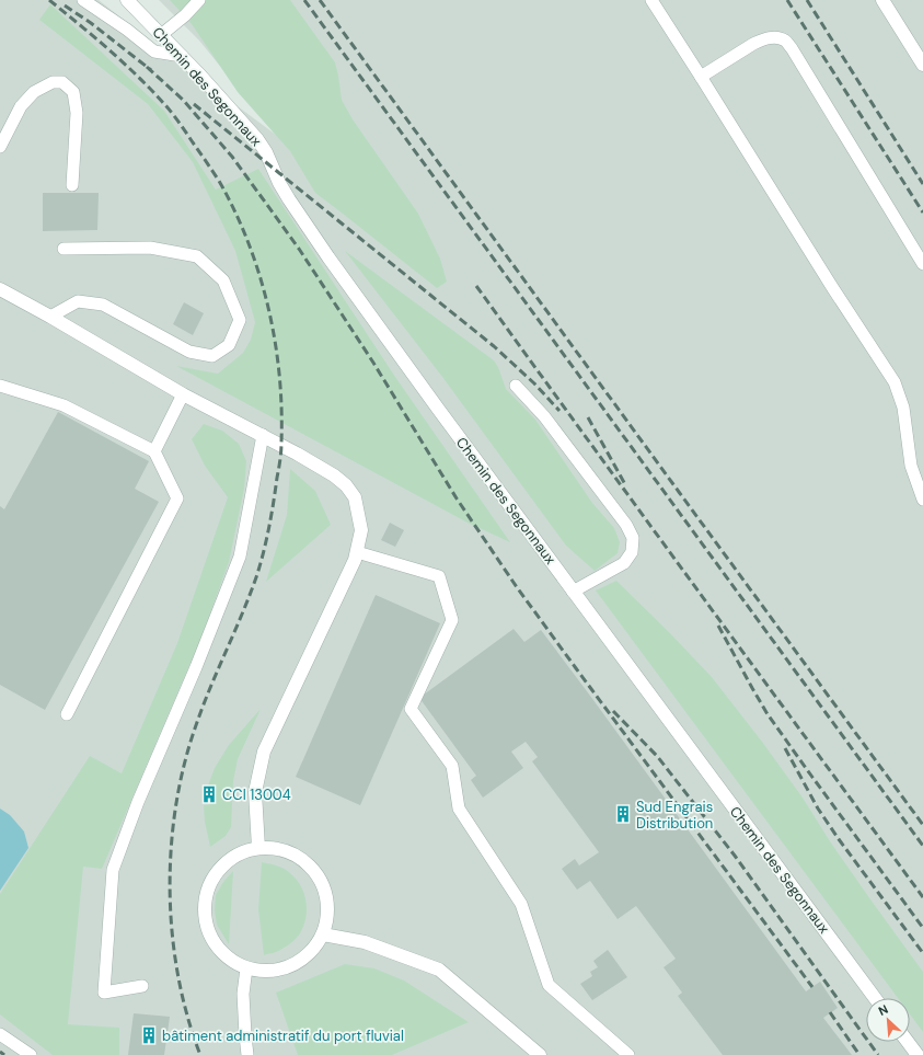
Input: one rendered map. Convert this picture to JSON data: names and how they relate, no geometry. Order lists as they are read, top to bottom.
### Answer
{
  "streets": {
    "street": ["Chemin des Segonnaux"]
  },
  "places": {
    "building": ["CCI 13004", "Sud Engrais Distribution", "bâtiment administratif du port fluvial"]
  },
  "north": "top left"
}
